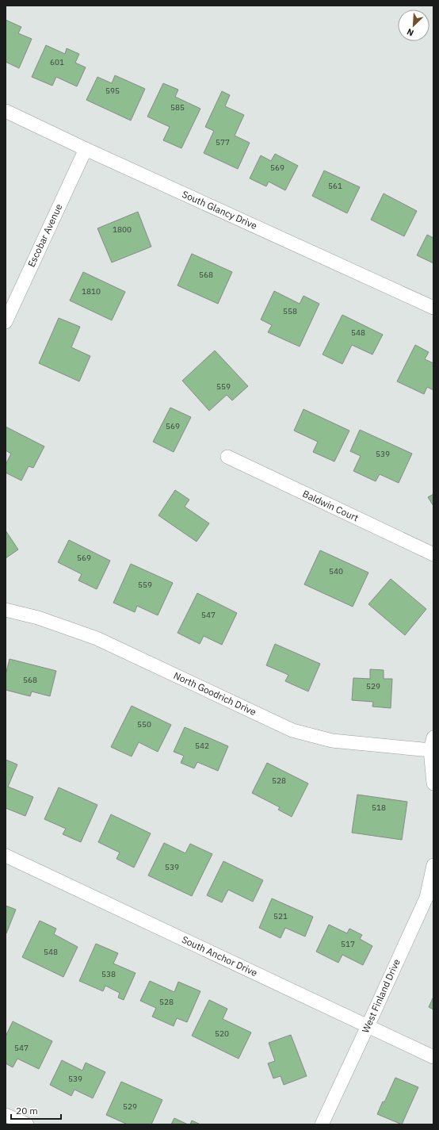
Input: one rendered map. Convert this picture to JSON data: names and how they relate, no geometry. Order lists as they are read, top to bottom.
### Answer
{
  "streets": {
    "street": [
      "South Glancy Drive",
      "Escobar Avenue",
      "Baldwin Court",
      "North Goodrich Drive",
      "South Anchor Drive",
      "West Finland Drive"
    ]
  },
  "crossings": [
    ["South Glancy Drive", "Escobar Avenue"],
    ["South Anchor Drive", "West Finland Drive"]
  ],
  "house_numbers": [
    "601",
    "595",
    "585",
    "577",
    "569",
    "561",
    "1800",
    "568",
    "1810",
    "558",
    "548",
    "559",
    "569",
    "539",
    "569",
    "540",
    "559",
    "547",
    "568",
    "529",
    "550",
    "542",
    "528",
    "518",
    "539",
    "521",
    "517",
    "548",
    "538",
    "528",
    "520",
    "547",
    "539",
    "529"
  ],
  "scale_bar": "20 m",
  "north": "bottom left"
}
